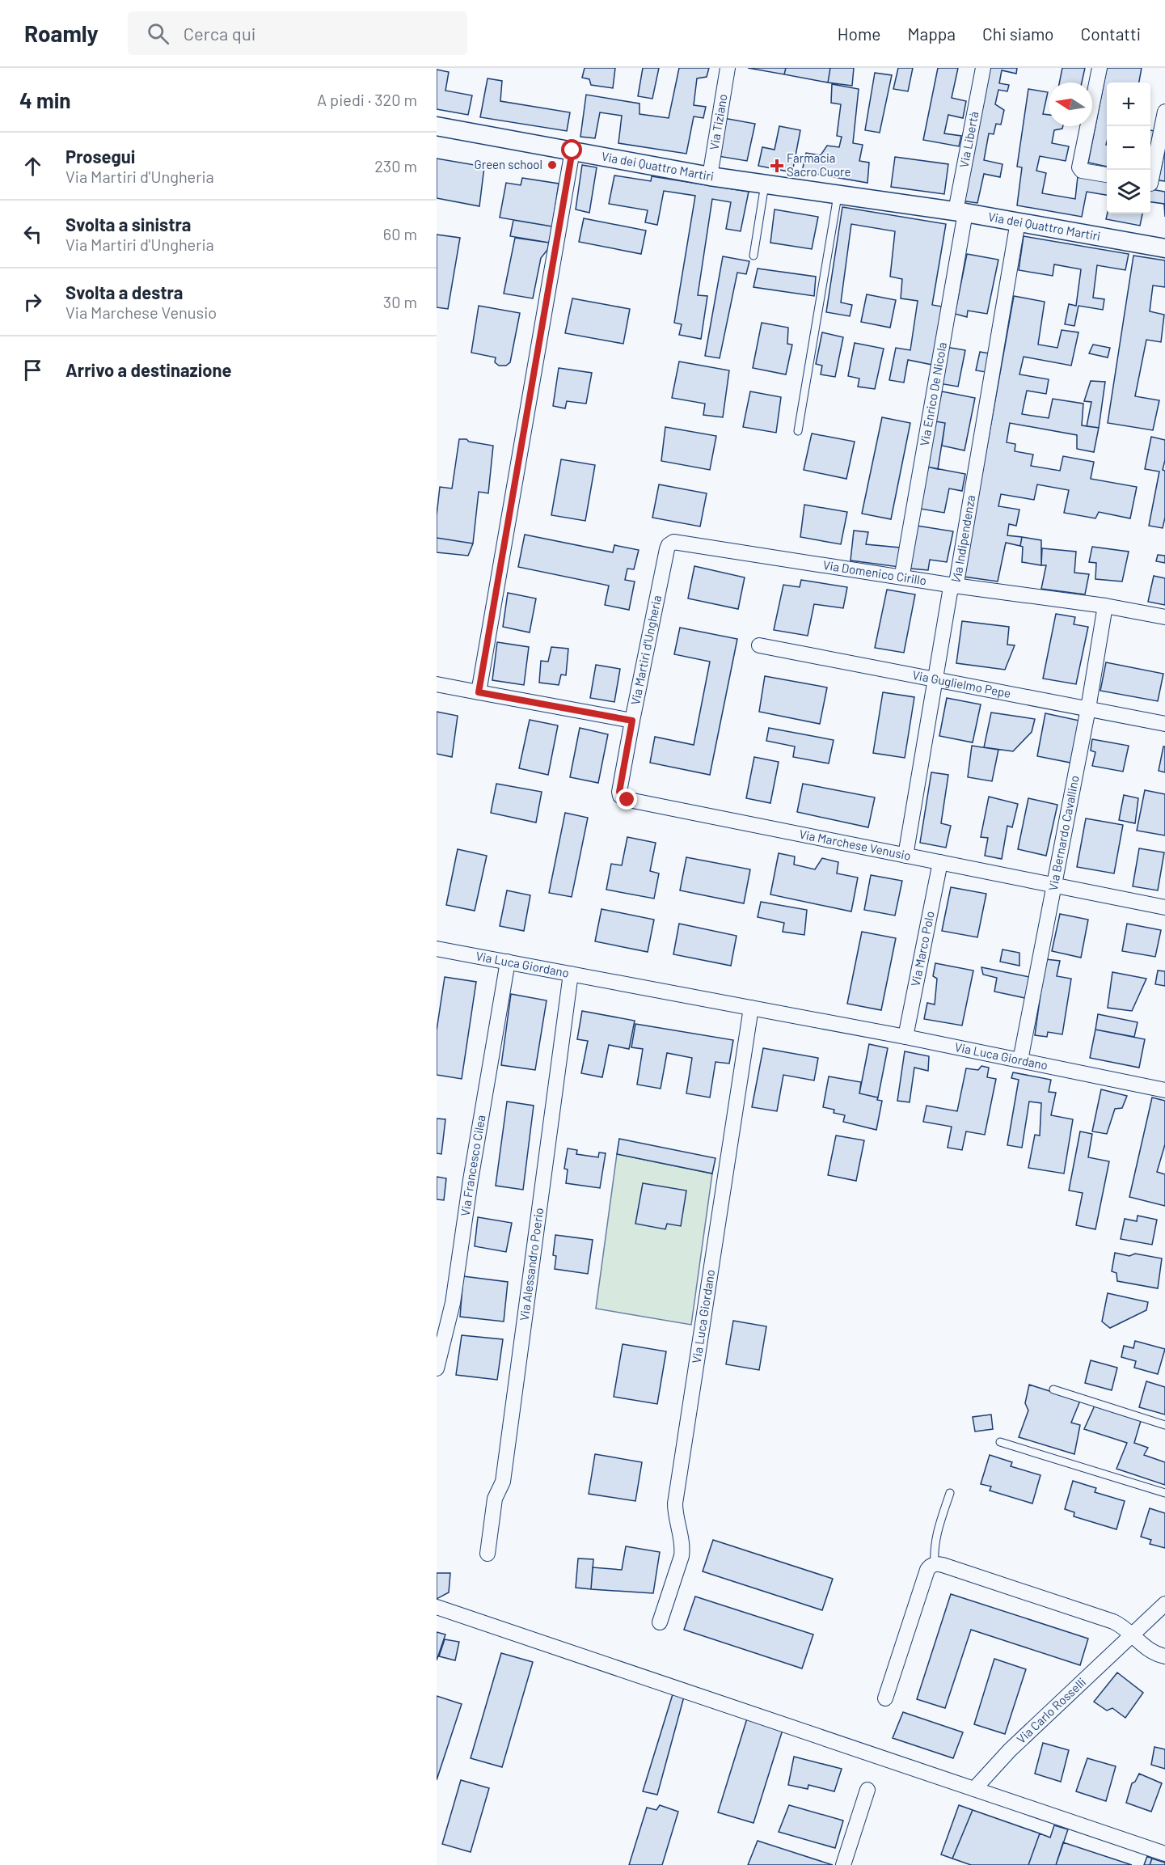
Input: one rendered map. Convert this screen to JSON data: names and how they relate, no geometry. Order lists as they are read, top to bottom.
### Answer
{
  "streets": {
    "street": [
      "Via Tiziano",
      "Via Libertà",
      "Via dei Quattro Martiri",
      "Via Enrico De Nicola",
      "Via Indipendenza",
      "Via Domenico Cirillo",
      "Via Martiri d'Ungheria",
      "Via Guglielmo Pepe",
      "Via Bernardo Cavallino",
      "Via Marchese Venusio",
      "Via Marco Polo",
      "Via Luca Giordano",
      "Via Francesco Cilea",
      "Via Alessandro Poerio",
      "Via Carlo Rosselli"
    ]
  },
  "crossings": [
    ["Via Tiziano", "Via dei Quattro Martiri"],
    ["Via Libertà", "Via dei Quattro Martiri"],
    ["Via Libertà", "Via Enrico De Nicola"],
    ["Via dei Quattro Martiri", "Via Enrico De Nicola"],
    ["Via dei Quattro Martiri", "Via Indipendenza"],
    ["Via Indipendenza", "Via Domenico Cirillo"],
    ["Via Indipendenza", "Via Guglielmo Pepe"],
    ["Via Indipendenza", "Via Marchese Venusio"],
    ["Via Domenico Cirillo", "Via Martiri d'Ungheria"],
    ["Via Domenico Cirillo", "Via Bernardo Cavallino"],
    ["Via Martiri d'Ungheria", "Via Marchese Venusio"],
    ["Via Guglielmo Pepe", "Via Bernardo Cavallino"],
    ["Via Bernardo Cavallino", "Via Marchese Venusio"],
    ["Via Bernardo Cavallino", "Via Luca Giordano"],
    ["Via Marchese Venusio", "Via Marco Polo"],
    ["Via Marco Polo", "Via Luca Giordano"],
    ["Via Luca Giordano", "Via Francesco Cilea"],
    ["Via Luca Giordano", "Via Alessandro Poerio"]
  ],
  "places": {
    "other": ["Green school"],
    "health": ["Farmacia Sacro Cuore"]
  },
  "north": "left",
  "page": {
    "header": "Roamly",
    "search": "Cerca qui",
    "nav": [
      "Home",
      "Mappa",
      "Chi siamo",
      "Contatti"
    ],
    "heading": ["4 min", "A piedi · 320 m"],
    "map_buttons": ["+", "−"],
    "list": [
      ["Prosegui", "Via Martiri d'Ungheria", "230 m"],
      ["Svolta a sinistra", "Via Martiri d'Ungheria", "60 m"],
      ["Svolta a destra", "Via Marchese Venusio", "30 m"],
      "Arrivo a destinazione"
    ]
  }
}
